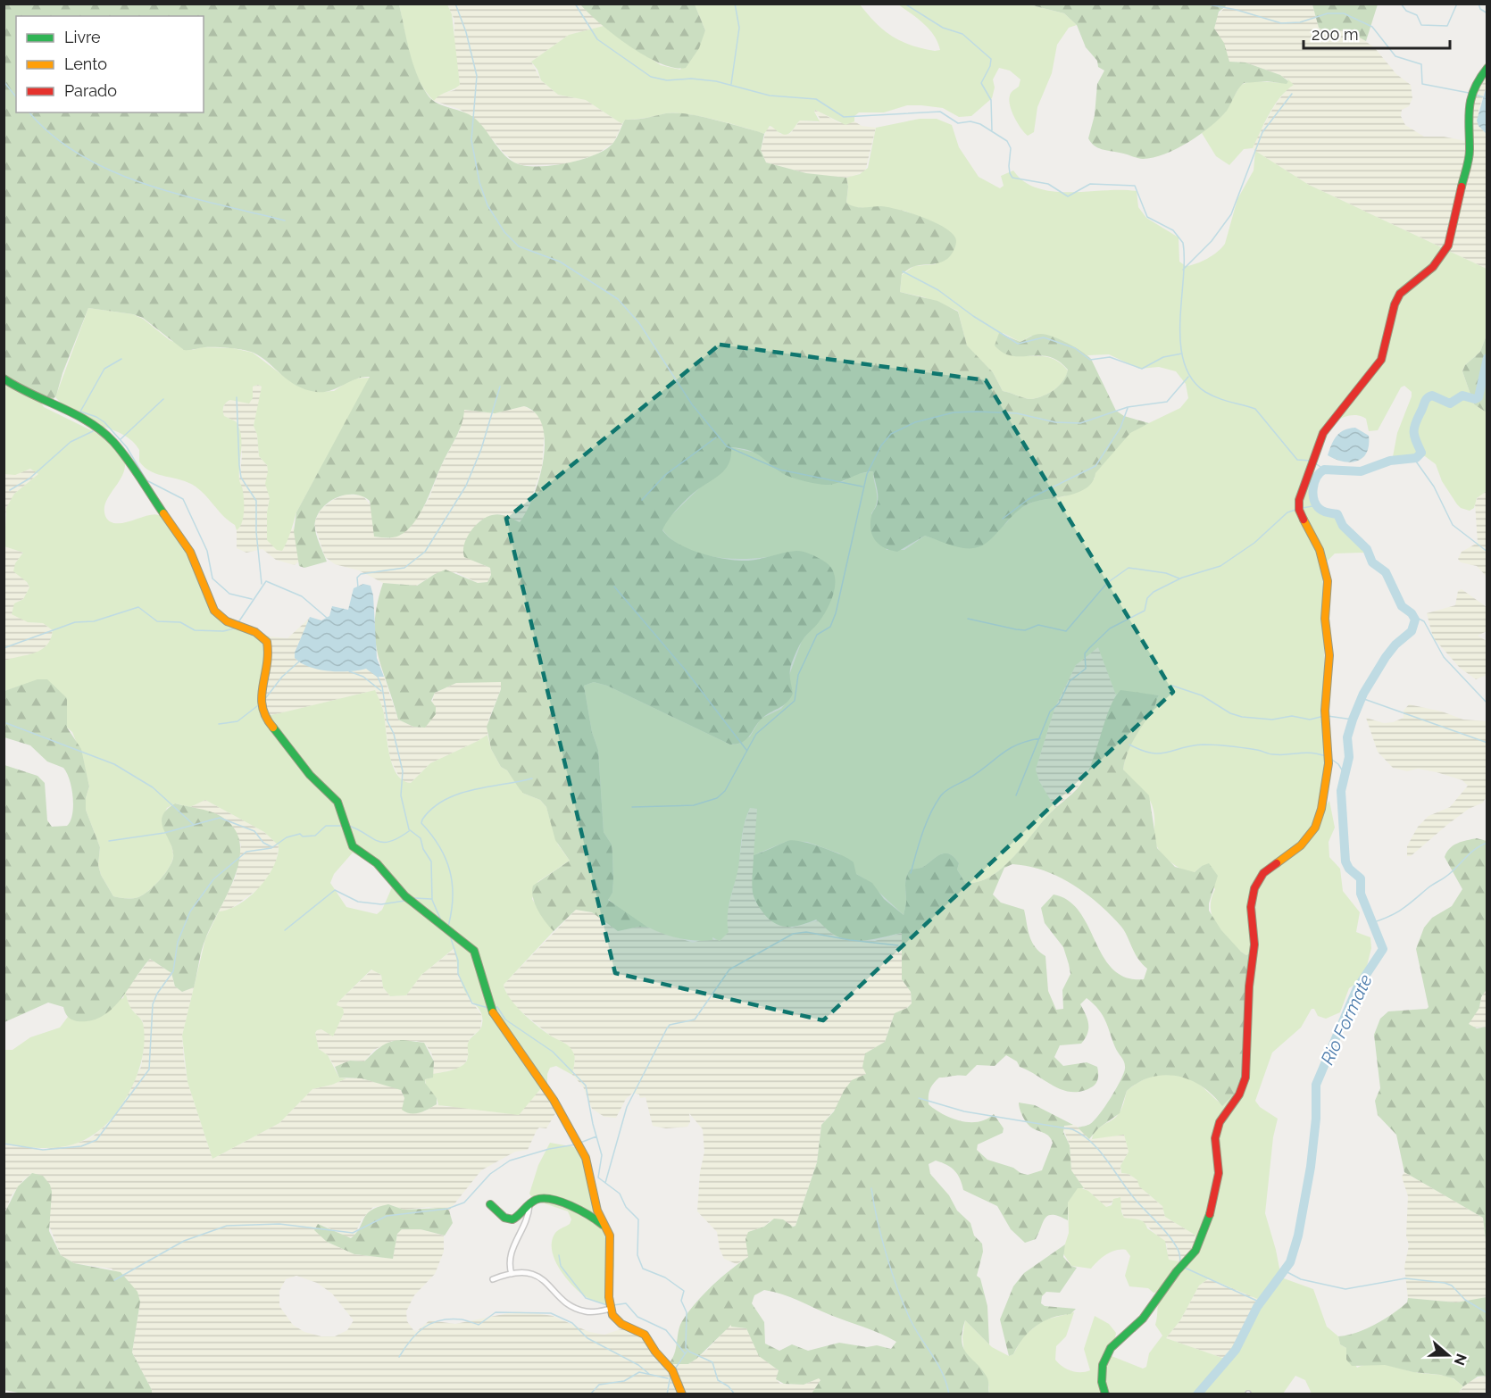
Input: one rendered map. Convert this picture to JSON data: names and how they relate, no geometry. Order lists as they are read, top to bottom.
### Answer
{
  "water": ["Rio Formate"],
  "legend": ["Livre", "Lento", "Parado"],
  "scale_bar": "200 m",
  "north": "right"
}
